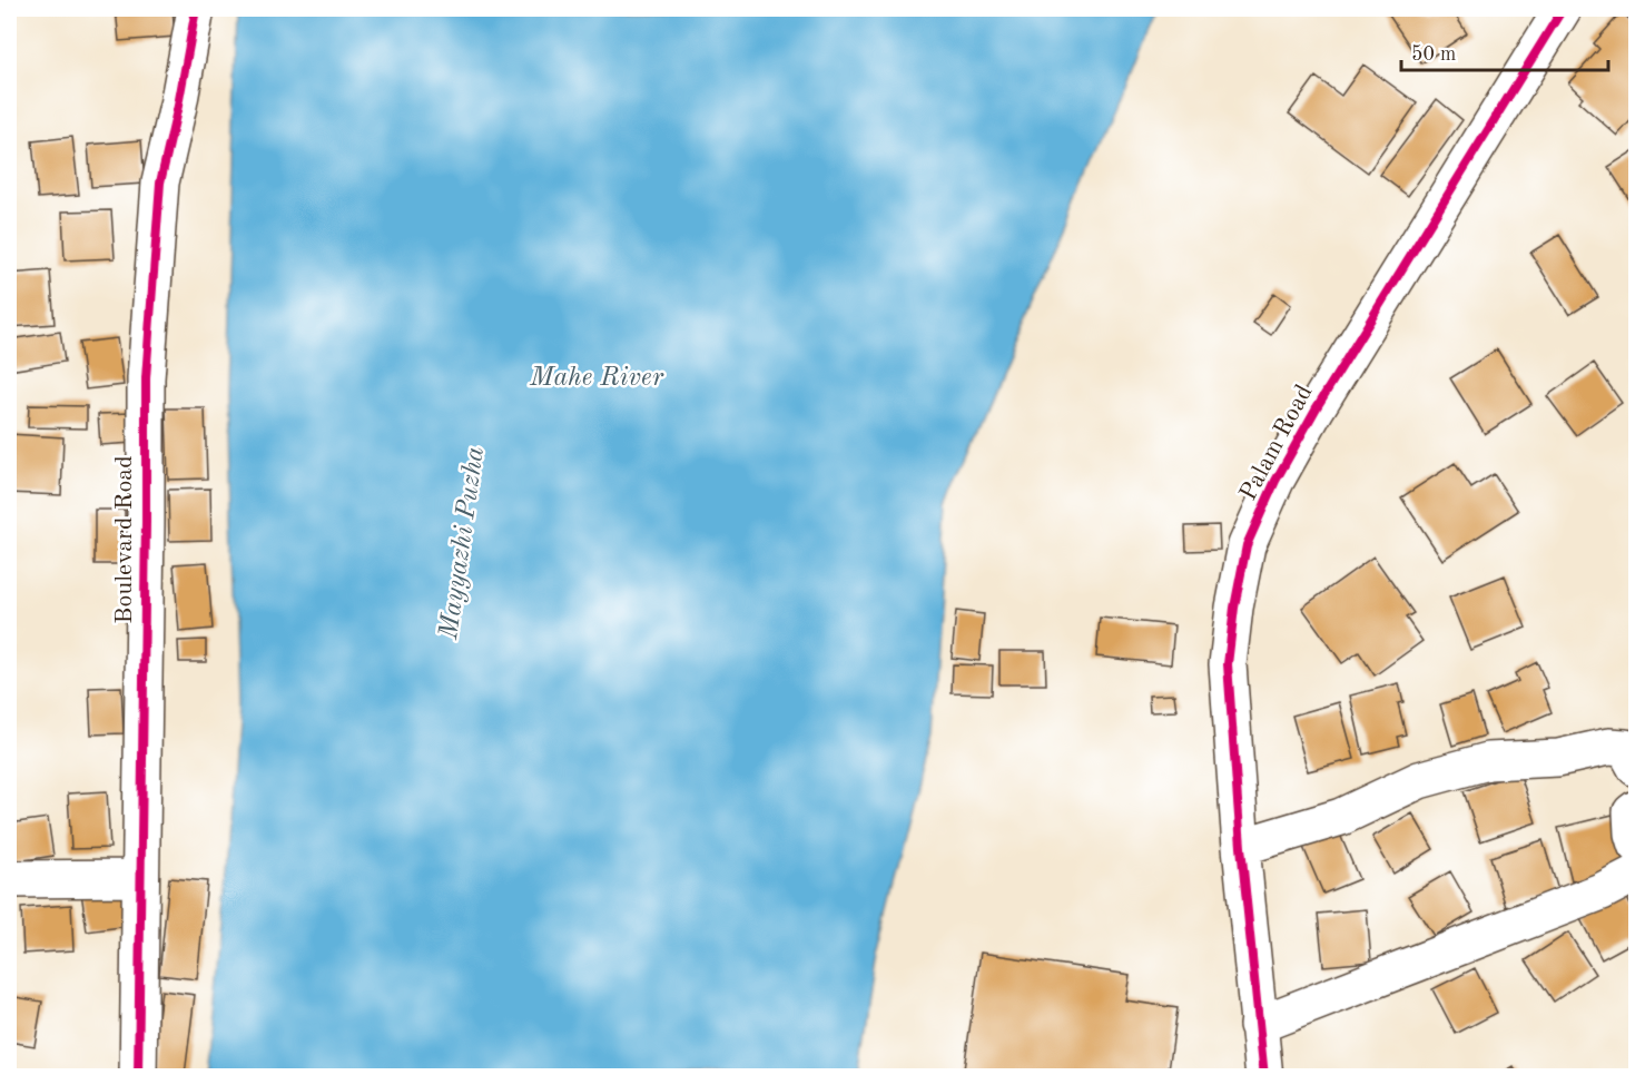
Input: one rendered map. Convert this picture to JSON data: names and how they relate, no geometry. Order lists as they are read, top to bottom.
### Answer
{
  "streets": {
    "street": ["Palam Road", "Boulevard Road"]
  },
  "water": ["Mahe River", "Mayyazhi Puzha"],
  "scale_bar": "50 m"
}
